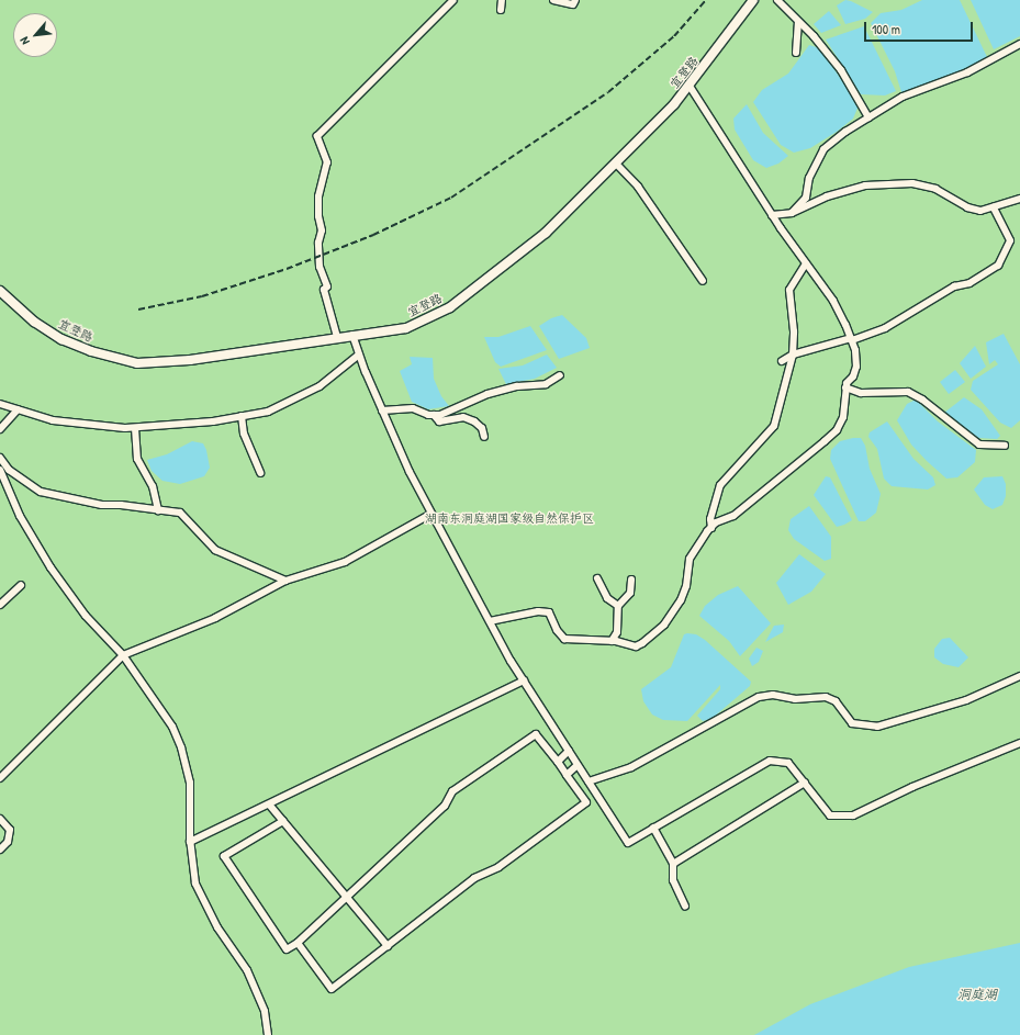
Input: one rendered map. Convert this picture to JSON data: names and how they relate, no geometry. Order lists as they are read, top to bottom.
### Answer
{
  "streets": {
    "street": ["宜登路"]
  },
  "water": ["洞庭湖"],
  "parks": ["湖南东洞庭湖国家级自然保护区"],
  "scale_bar": "100 m",
  "north": "bottom left"
}
